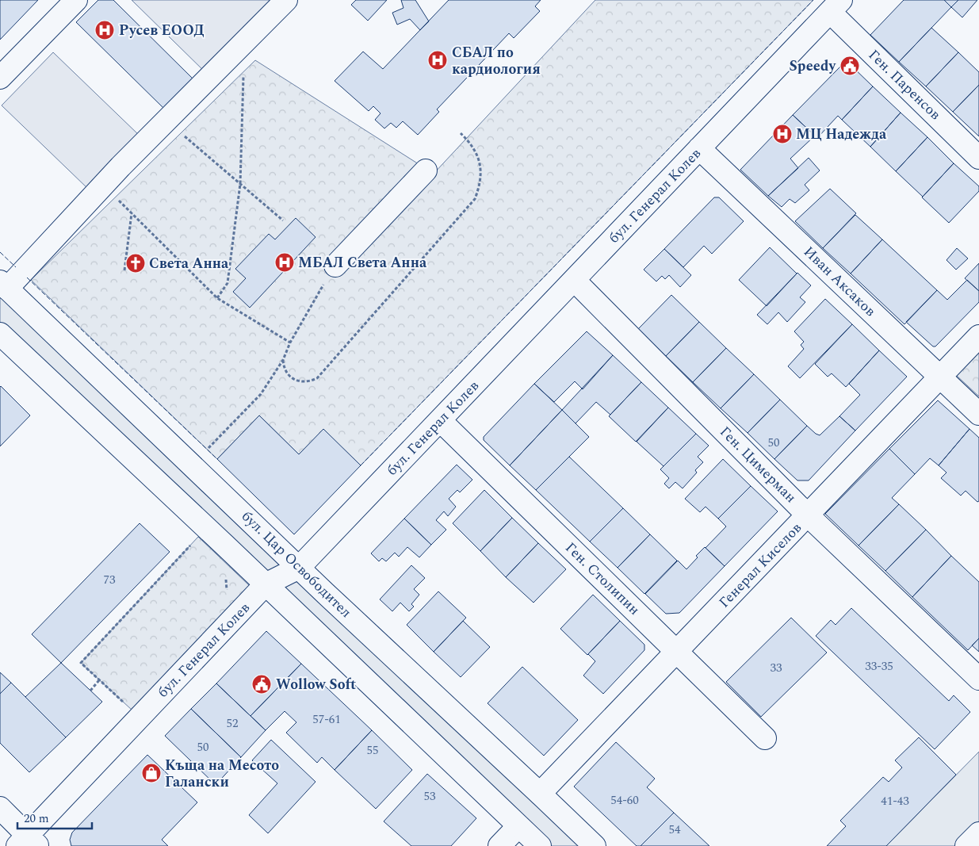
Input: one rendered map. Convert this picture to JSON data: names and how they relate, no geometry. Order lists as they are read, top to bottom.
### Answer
{
  "streets": {
    "street": [
      "Ген. Паренсов",
      "бул. Генерал Колев",
      "Иван Аксаков",
      "Ген. Цимерман",
      "бул. Цар Освободител",
      "Генерал Киселов",
      "Ген. Столипин"
    ]
  },
  "crossings": [
    ["Ген. Паренсов", "бул. Генерал Колев"],
    ["бул. Генерал Колев", "Иван Аксаков"],
    ["бул. Генерал Колев", "Ген. Цимерман"],
    ["бул. Генерал Колев", "бул. Цар Освободител"],
    ["бул. Генерал Колев", "Ген. Столипин"],
    ["Иван Аксаков", "Генерал Киселов"],
    ["Ген. Цимерман", "Генерал Киселов"],
    ["бул. Цар Освободител", "Генерал Киселов"],
    ["Генерал Киселов", "Ген. Столипин"]
  ],
  "places": {
    "hospital": [
      "Русев ЕООД",
      "СБАЛ по кардиология",
      "МЦ Надежда",
      "МБАЛ Света Анна"
    ],
    "public building": ["Speedy", "Wollow Soft"],
    "church": ["Света Анна"],
    "shop": ["Къща на Месото Галански"]
  },
  "house_numbers": [
    "50",
    "73",
    "33-35",
    "33",
    "57-61",
    "52",
    "50",
    "55",
    "53",
    "54-60",
    "41-43",
    "54"
  ],
  "scale_bar": "20 m"
}
